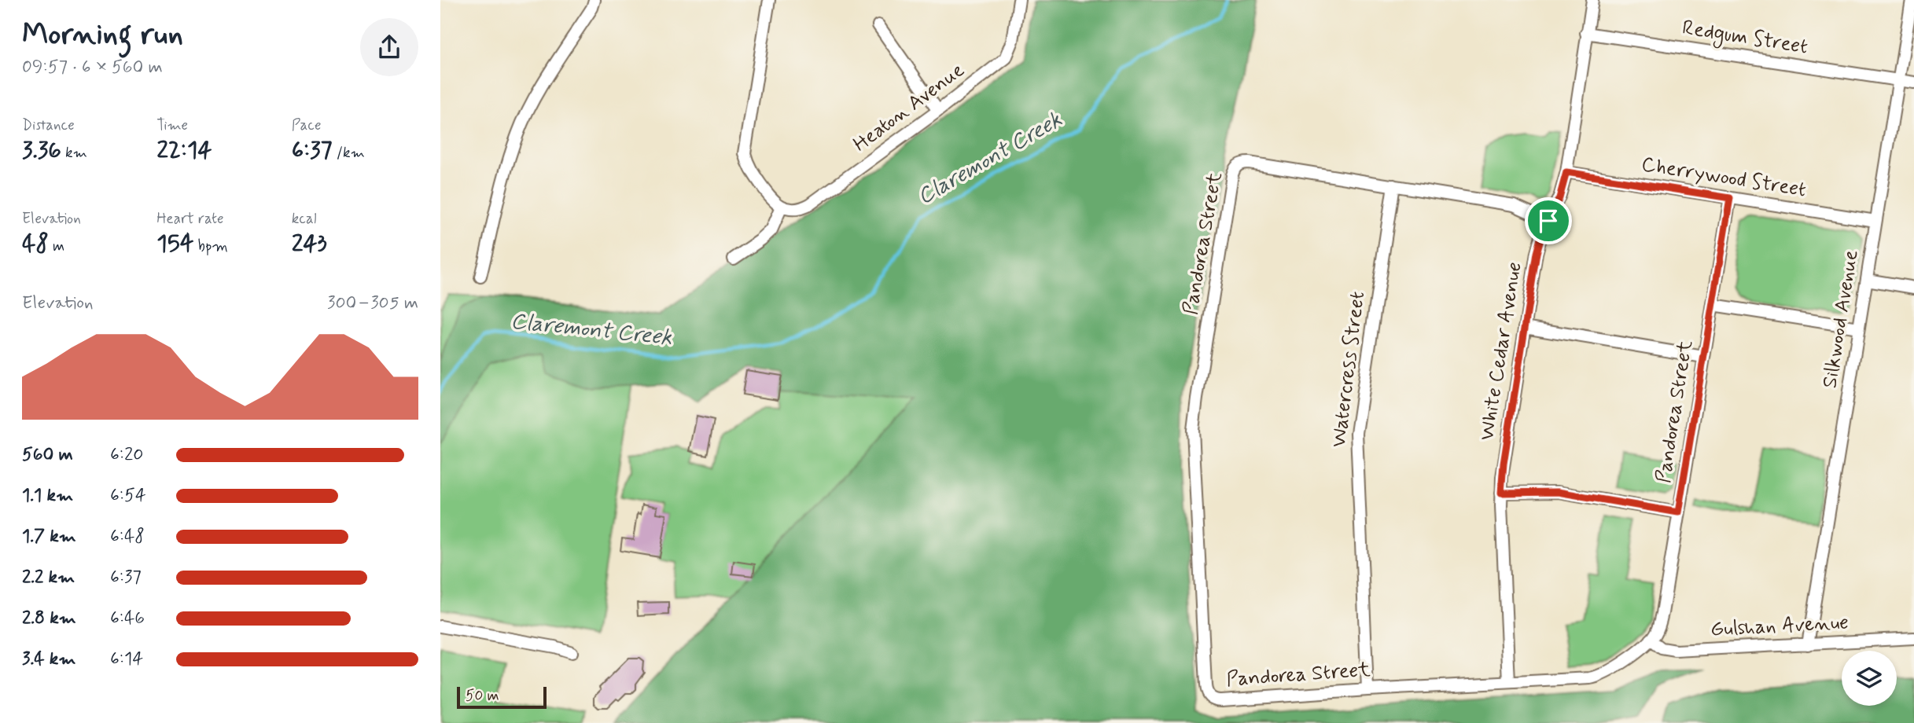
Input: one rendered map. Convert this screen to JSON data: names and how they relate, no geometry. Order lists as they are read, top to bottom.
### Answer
{
  "streets": {
    "street": [
      "Redgum Street",
      "Heaton Avenue",
      "Cherrywood Street",
      "Pandorea Street",
      "Silkwood Avenue",
      "White Cedar Avenue",
      "Watercress Street",
      "Gulshan Avenue"
    ]
  },
  "crossings": [
    ["Redgum Street", "Silkwood Avenue"],
    ["Redgum Street", "White Cedar Avenue"],
    ["Cherrywood Street", "Pandorea Street"],
    ["Cherrywood Street", "Silkwood Avenue"],
    ["Cherrywood Street", "White Cedar Avenue"],
    ["Pandorea Street", "White Cedar Avenue"],
    ["Pandorea Street", "Watercress Street"],
    ["Pandorea Street", "Gulshan Avenue"],
    ["Silkwood Avenue", "Gulshan Avenue"]
  ],
  "water": ["Claremont Creek"],
  "scale_bar": "50 m",
  "page": {
    "heading": ["Morning run", "09:57 · 6 × 560 m"],
    "stats": [
      ["Distance", "3.36 km"],
      ["Time", "22:14"],
      ["Pace", "6:37 /km"],
      ["Elevation", "48 m"],
      ["Heart rate", "154 bpm"],
      ["kcal", "243"]
    ],
    "chart": ["Elevation", "300–305 m"],
    "list": [
      {
        "name": "560 m",
        "note": "6:20"
      },
      {
        "name": "1.1 km",
        "note": "6:54"
      },
      {
        "name": "1.7 km",
        "note": "6:48"
      },
      {
        "name": "2.2 km",
        "note": "6:37"
      },
      {
        "name": "2.8 km",
        "note": "6:46"
      },
      {
        "name": "3.4 km",
        "note": "6:14"
      }
    ],
    "scale": "50 m"
  }
}
